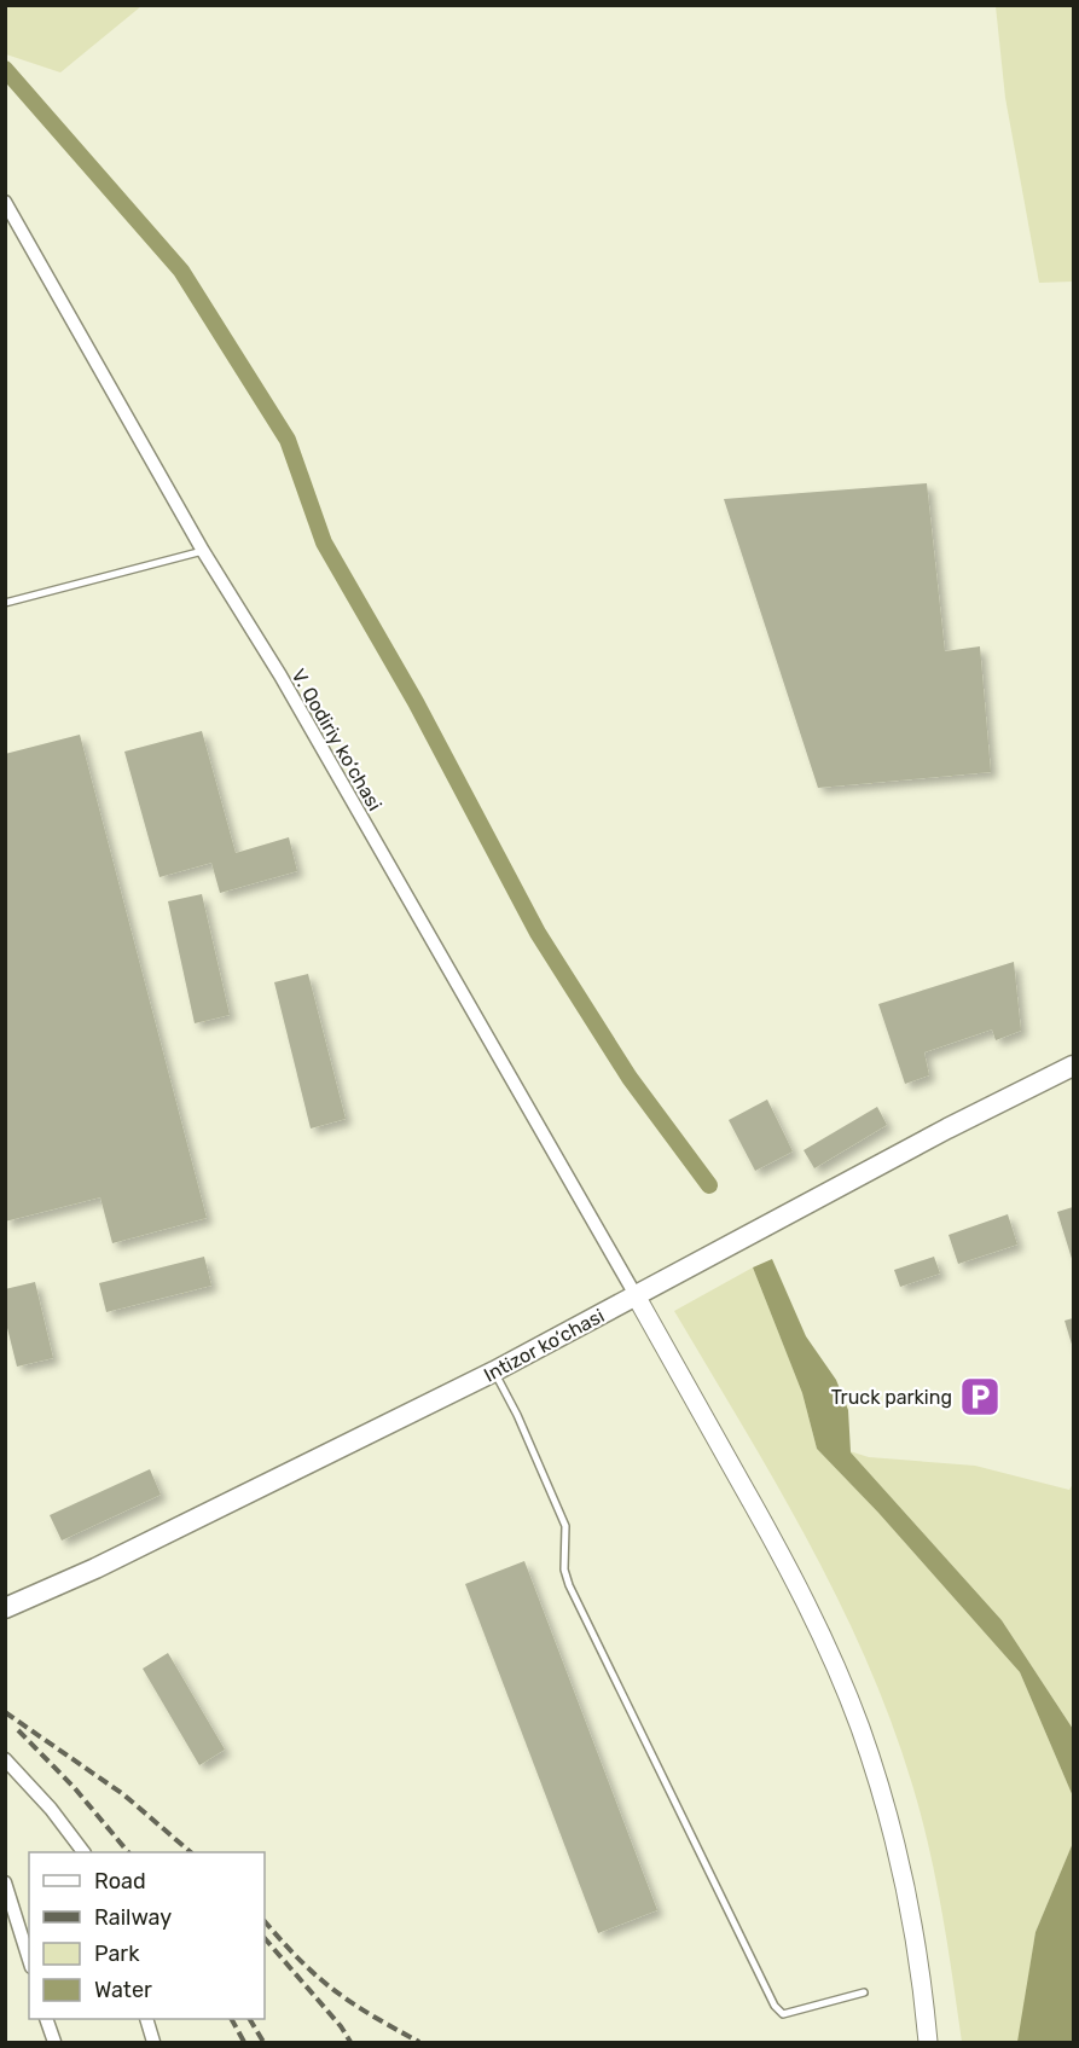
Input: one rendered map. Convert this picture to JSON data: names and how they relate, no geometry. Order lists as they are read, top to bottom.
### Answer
{
  "streets": {
    "main road": ["Intizor ko‘chasi"],
    "street": ["V. Qodiriy ko‘chasi"]
  },
  "crossings": [
    ["V. Qodiriy ko‘chasi", "Intizor ko‘chasi"]
  ],
  "places": {
    "parking": ["Truck parking"]
  },
  "legend": [
    "Road",
    "Railway",
    "Park",
    "Water"
  ]
}
